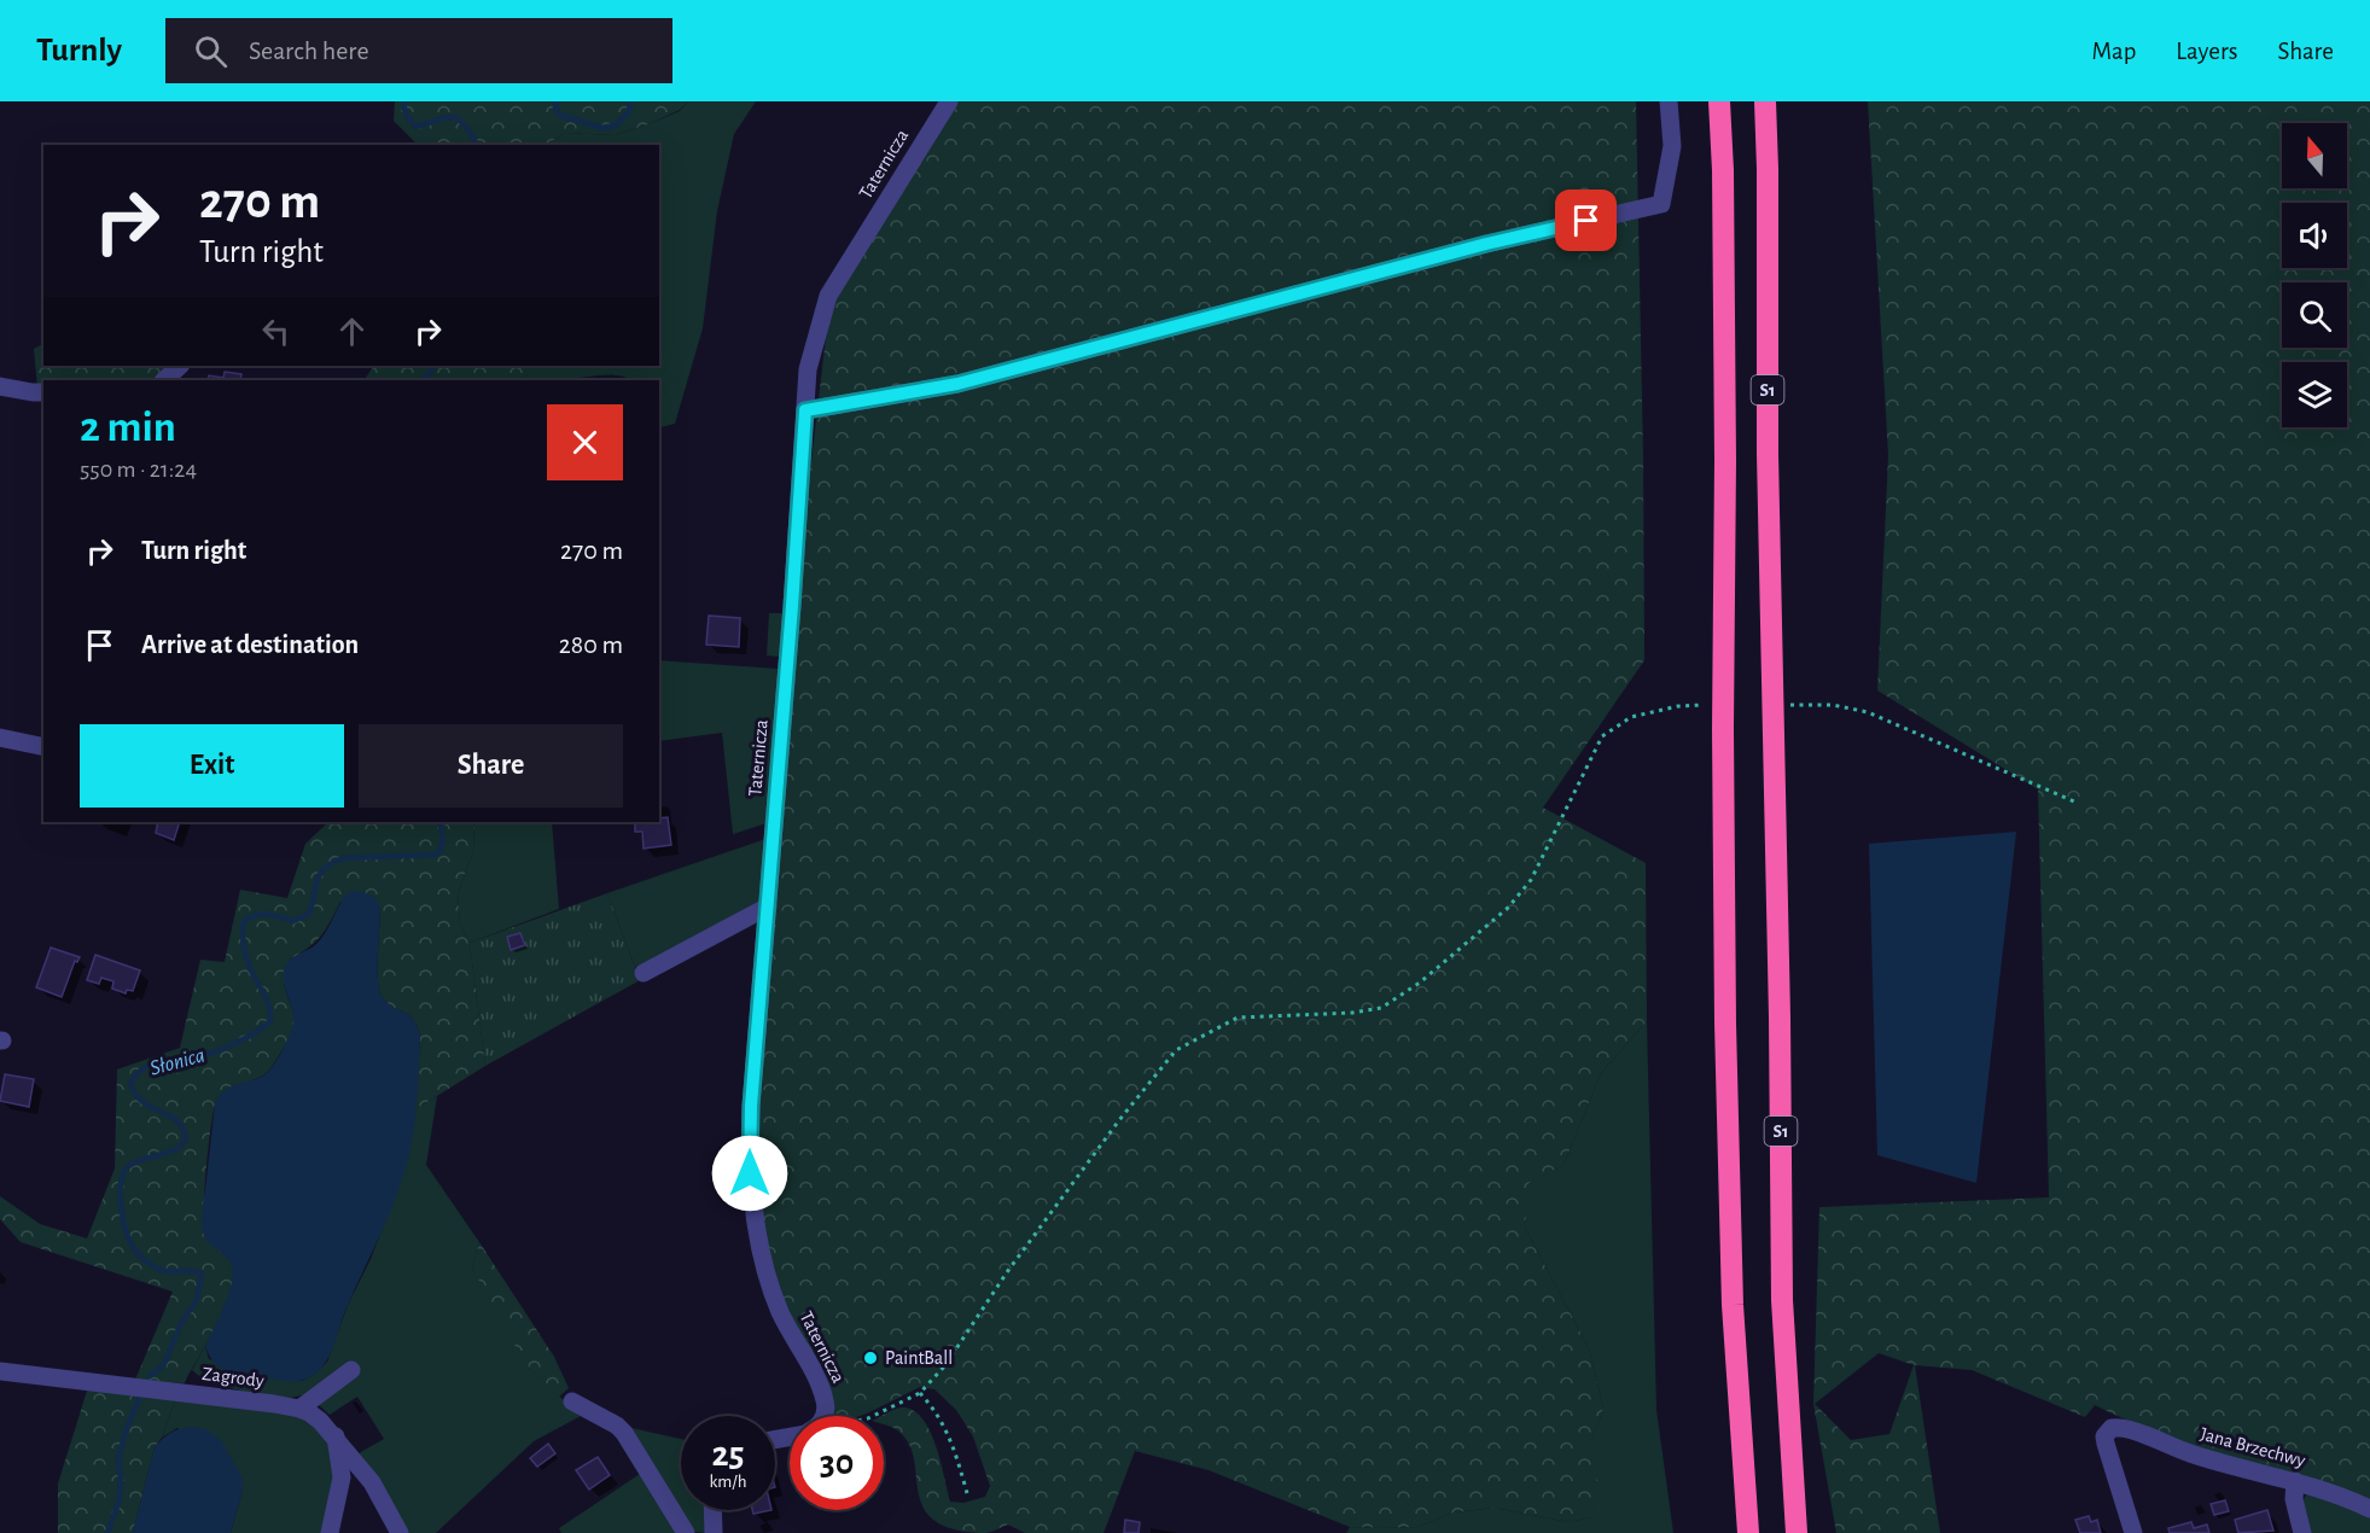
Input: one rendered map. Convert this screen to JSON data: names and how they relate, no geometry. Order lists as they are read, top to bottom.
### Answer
{
  "streets": {
    "highway": ["S1"],
    "street": ["Taternicza", "Zagrody", "Jana Brzechwy"]
  },
  "water": ["Słonica"],
  "places": ["PaintBall"],
  "north": "top",
  "page": {
    "header": "Turnly",
    "search": "Search here",
    "nav": ["Map", "Layers", "Share"],
    "turn": ["270 m", "Turn right"],
    "heading": ["2 min", "550 m · 21:24"],
    "list": [
      {
        "name": "Turn right",
        "value": "270 m"
      },
      {
        "name": "Arrive at destination",
        "value": "280 m"
      }
    ],
    "buttons": ["Exit", "Share"],
    "speed": "25 km/h",
    "limit": "30"
  }
}
